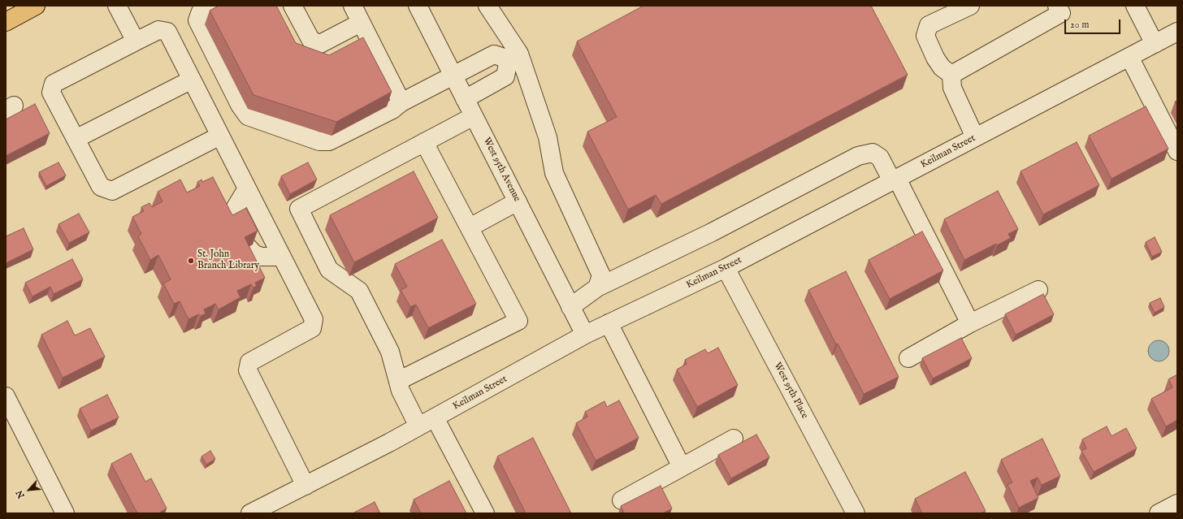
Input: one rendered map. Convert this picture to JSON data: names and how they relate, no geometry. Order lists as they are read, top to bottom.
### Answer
{
  "streets": {
    "street": ["Keilman Street", "West 95th Avenue", "West 95th Place"]
  },
  "crossings": [
    ["Keilman Street", "West 95th Avenue"],
    ["Keilman Street", "West 95th Place"]
  ],
  "places": ["St. John Branch Library"],
  "scale_bar": "20 m",
  "north": "bottom left"
}
